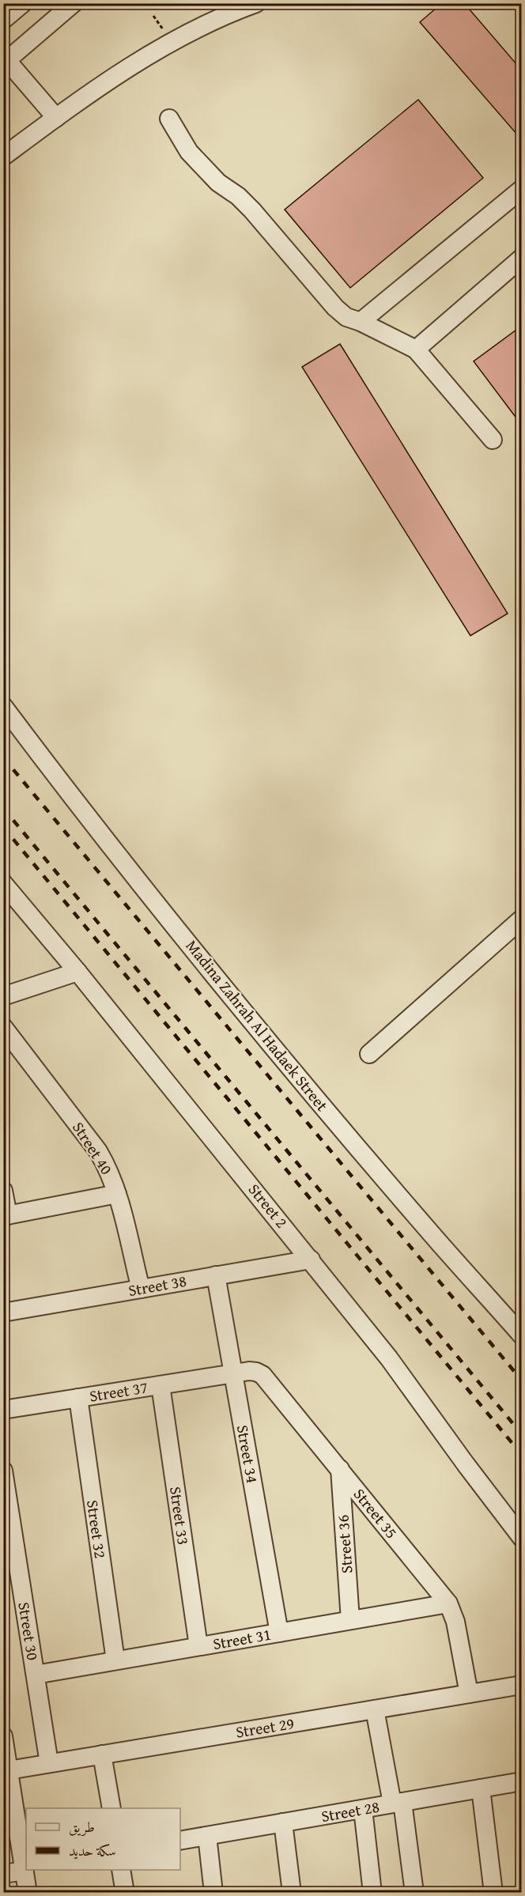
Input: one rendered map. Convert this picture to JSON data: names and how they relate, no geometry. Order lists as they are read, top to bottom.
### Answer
{
  "streets": {
    "street": [
      "Madina Zahrah Al Hadaek Street",
      "Street 40",
      "Street 2",
      "Street 38",
      "Street 37",
      "Street 34",
      "Street 35",
      "Street 33",
      "Street 32",
      "Street 36",
      "Street 30",
      "Street 31",
      "Street 29",
      "Street 28"
    ]
  },
  "crossings": [
    ["Street 40", "Street 38"],
    ["Street 2", "Street 38"],
    ["Street 38", "Street 34"],
    ["Street 37", "Street 34"],
    ["Street 37", "Street 35"],
    ["Street 37", "Street 33"],
    ["Street 37", "Street 32"],
    ["Street 34", "Street 35"],
    ["Street 34", "Street 31"],
    ["Street 35", "Street 36"],
    ["Street 35", "Street 31"],
    ["Street 35", "Street 29"],
    ["Street 33", "Street 31"],
    ["Street 32", "Street 31"],
    ["Street 36", "Street 31"],
    ["Street 30", "Street 31"],
    ["Street 30", "Street 29"]
  ],
  "legend": ["طريق", "سكة حديد"]
}
